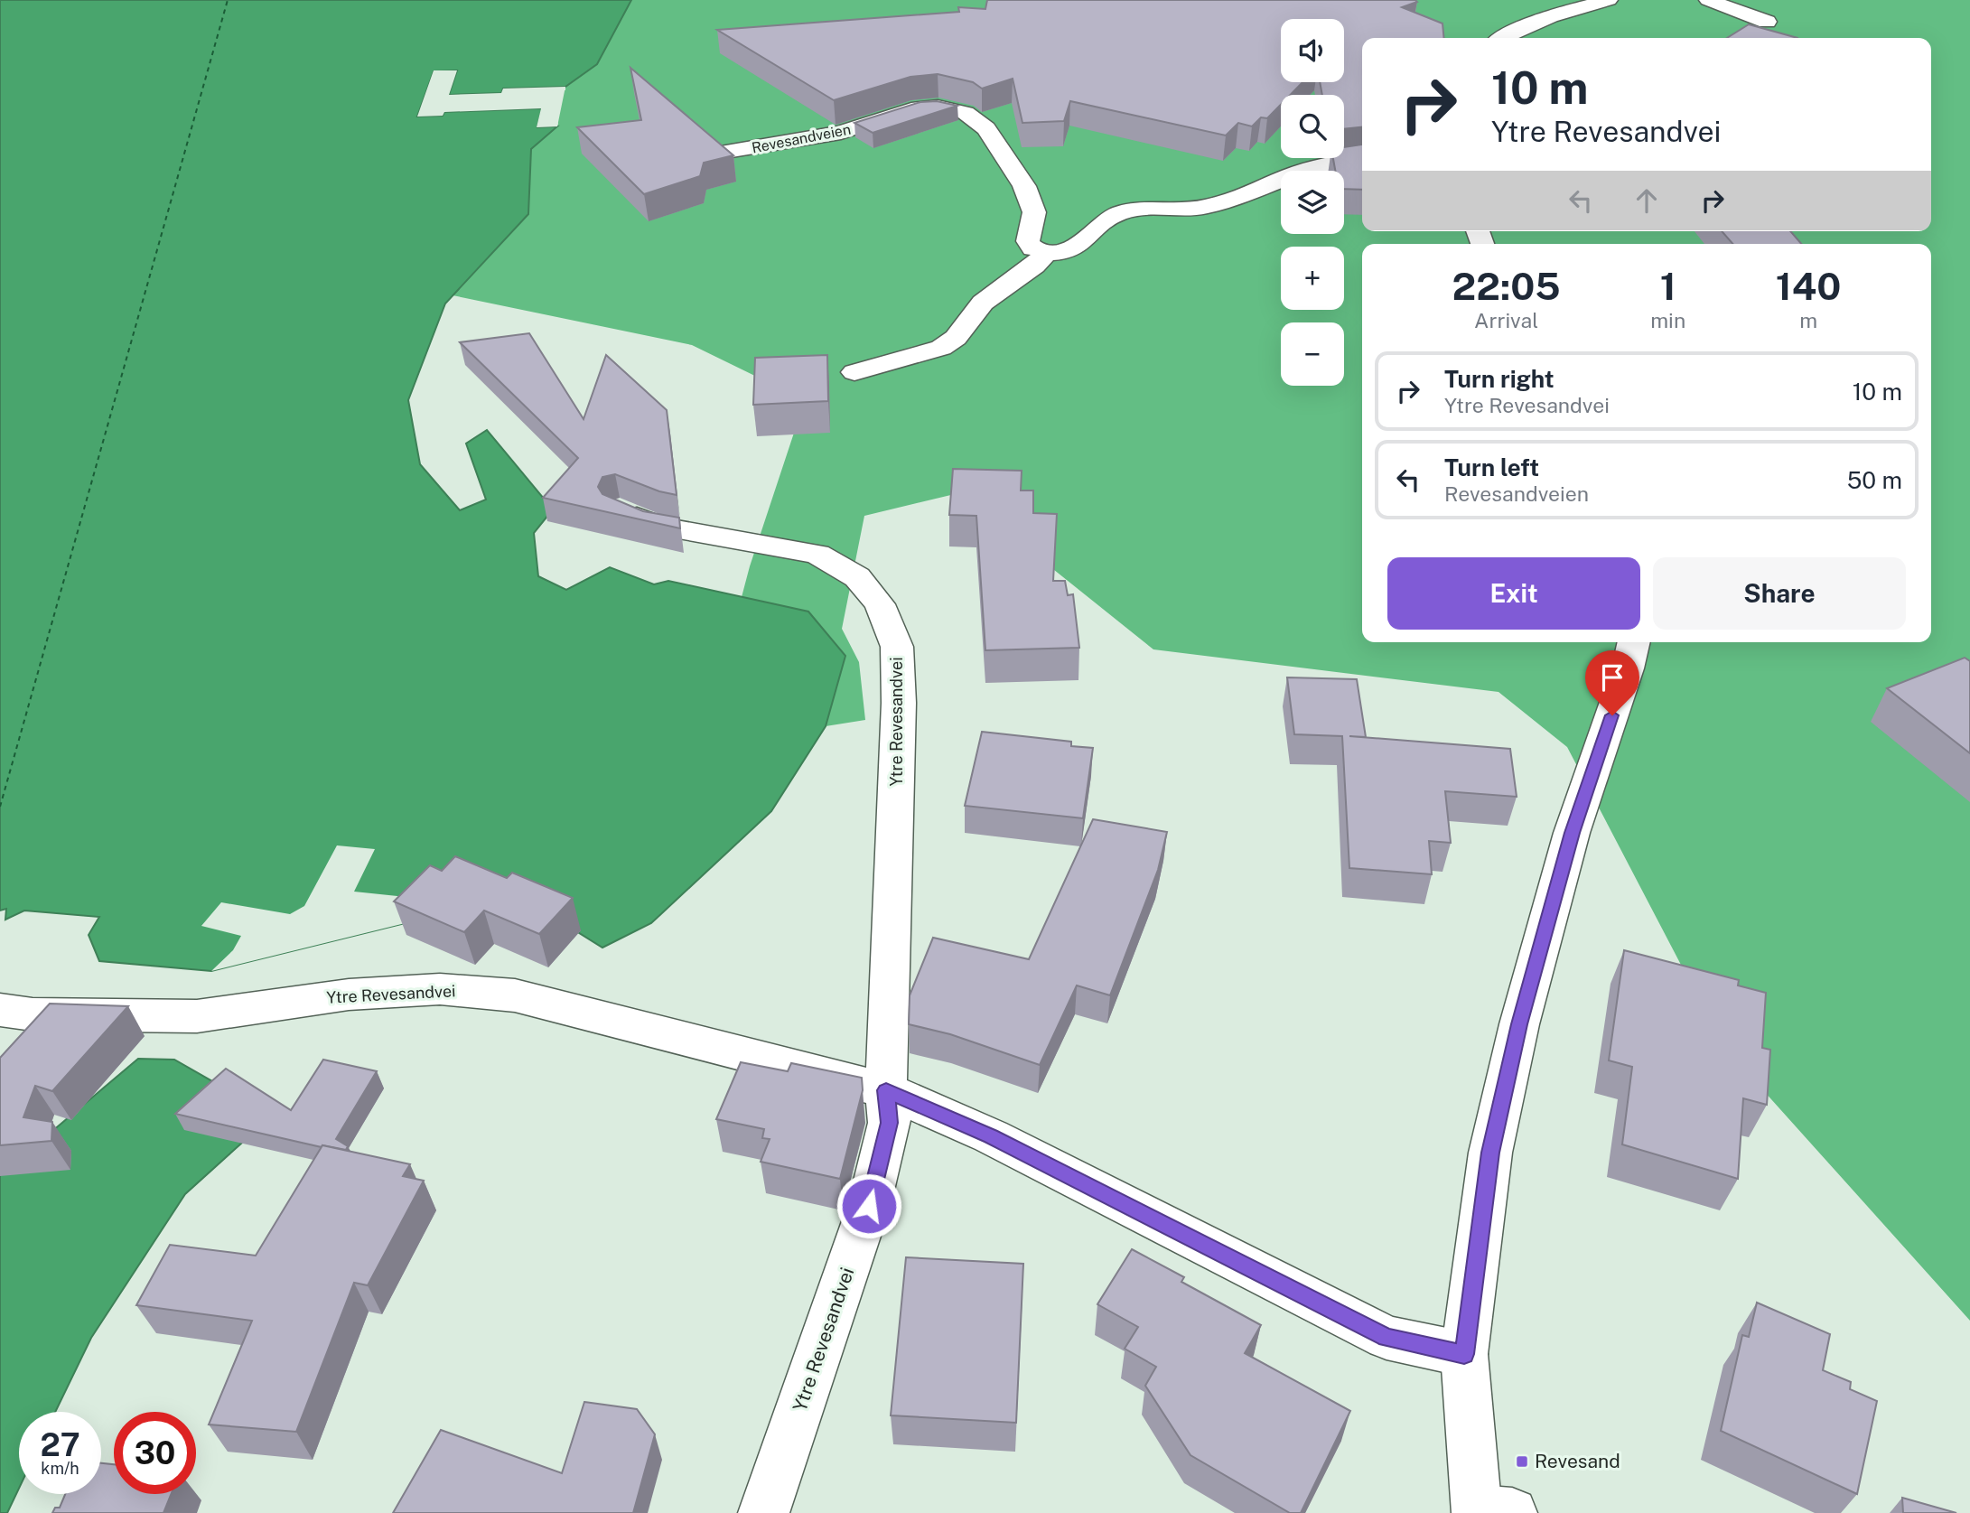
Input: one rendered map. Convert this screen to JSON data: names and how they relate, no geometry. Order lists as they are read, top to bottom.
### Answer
{
  "streets": {
    "street": ["Revesandveien", "Ytre Revesandvei"]
  },
  "places": {
    "transit": ["Revesand"]
  },
  "page": {
    "map_buttons": ["+", "−"],
    "turn": ["10 m", "Ytre Revesandvei"],
    "eta": [
      "22:05",
      "Arrival",
      "1",
      "min",
      "140",
      "m"
    ],
    "list": [
      {
        "name": "Turn right",
        "note": "Ytre Revesandvei",
        "value": "10 m"
      },
      {
        "name": "Turn left",
        "note": "Revesandveien",
        "value": "50 m"
      }
    ],
    "buttons": ["Exit", "Share"],
    "speed": "27 km/h",
    "limit": "30"
  }
}
